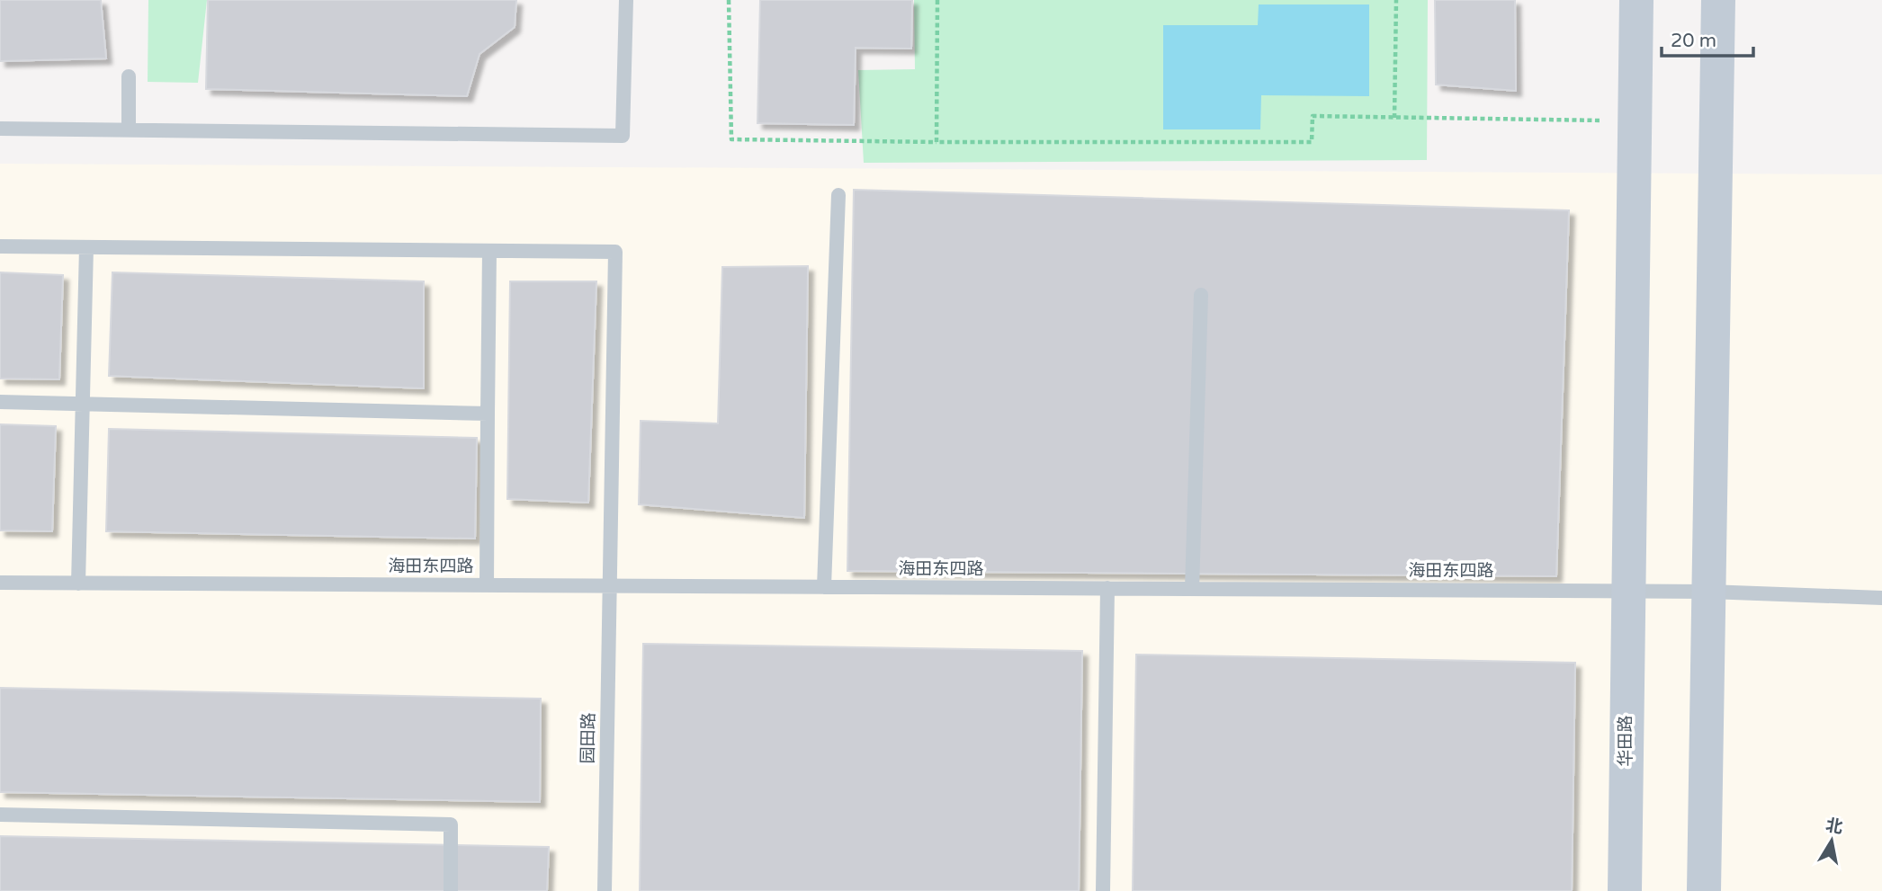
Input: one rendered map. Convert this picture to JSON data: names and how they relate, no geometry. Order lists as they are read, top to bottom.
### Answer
{
  "streets": {
    "main road": ["华田路"],
    "lane": ["海田东四路", "园田路"]
  },
  "crossings": [
    ["海田东四路", "园田路"],
    ["海田东四路", "华田路"]
  ],
  "scale_bar": "20 m",
  "north": "top"
}
